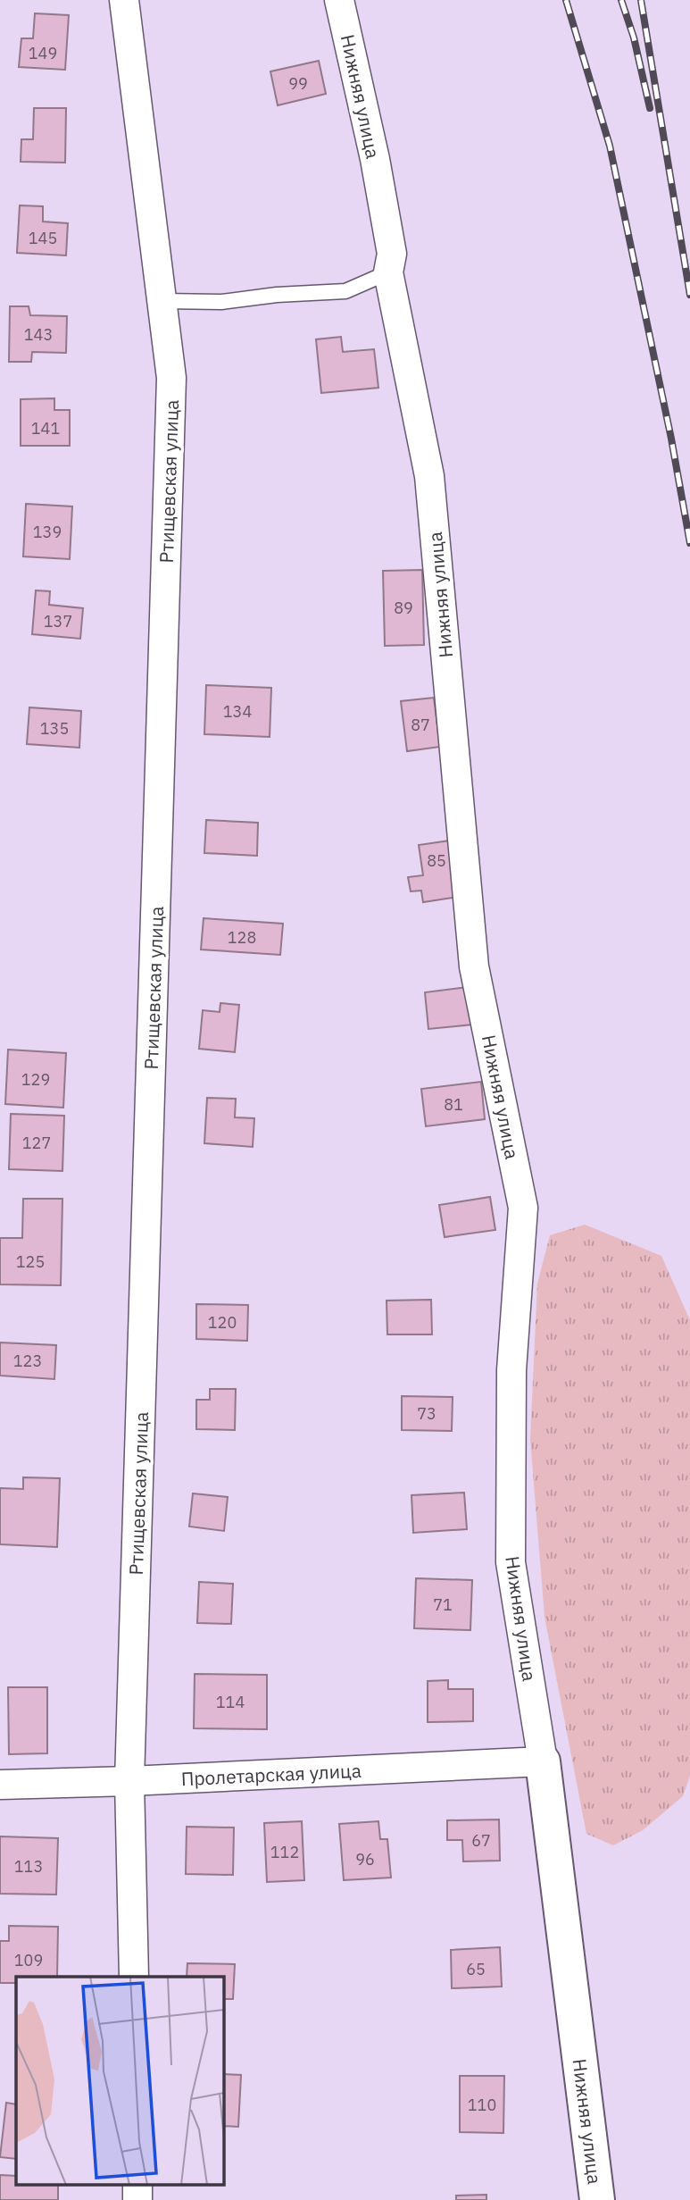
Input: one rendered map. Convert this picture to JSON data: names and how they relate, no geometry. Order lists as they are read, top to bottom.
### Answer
{
  "streets": {
    "street": ["Нижняя улица", "Ртищевская улица", "Пролетарская улица"]
  },
  "crossings": [
    ["Нижняя улица", "Пролетарская улица"],
    ["Ртищевская улица", "Пролетарская улица"]
  ],
  "house_numbers": [
    "149",
    "99",
    "145",
    "143",
    "141",
    "139",
    "89",
    "137",
    "134",
    "87",
    "135",
    "85",
    "128",
    "129",
    "81",
    "127",
    "125",
    "120",
    "123",
    "73",
    "71",
    "114",
    "67",
    "112",
    "96",
    "113",
    "109",
    "65",
    "110"
  ]
}
